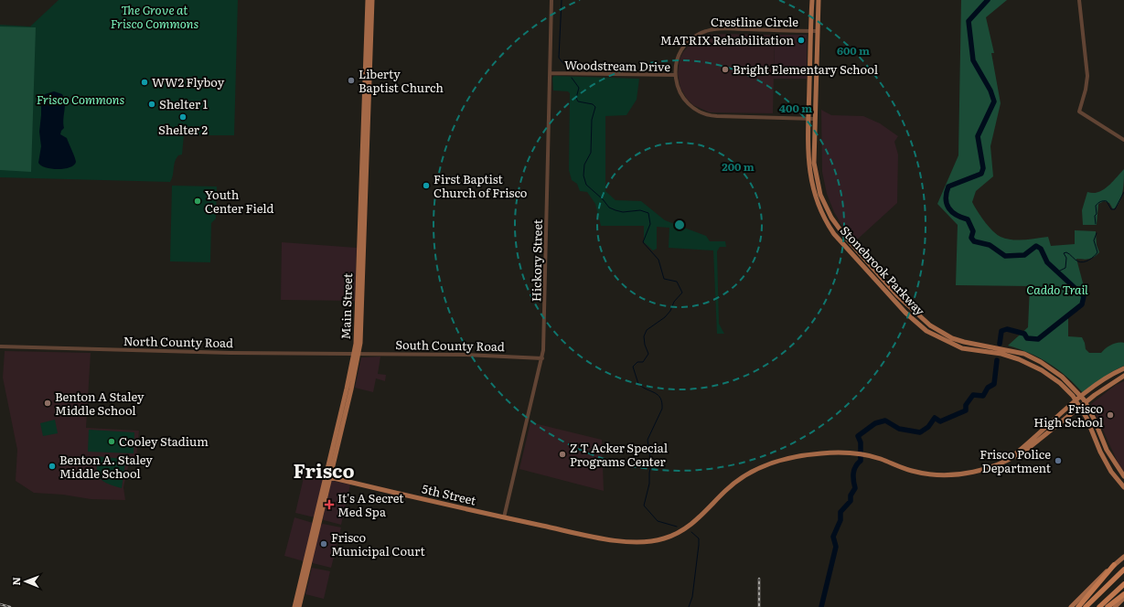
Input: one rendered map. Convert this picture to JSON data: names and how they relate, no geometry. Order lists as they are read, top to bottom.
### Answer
{
  "streets": {
    "main road": ["Stonebrook Parkway", "Main Street", "5th Street"],
    "street": [
      "Crestline Circle",
      "Woodstream Drive",
      "Hickory Street",
      "North County Road",
      "South County Road"
    ]
  },
  "crossings": [
    ["Crestline Circle", "Woodstream Drive"],
    ["Crestline Circle", "Stonebrook Parkway"],
    ["Woodstream Drive", "Hickory Street"],
    ["Woodstream Drive", "Stonebrook Parkway"],
    ["Hickory Street", "South County Road"],
    ["Hickory Street", "5th Street"],
    ["Main Street", "North County Road"],
    ["Main Street", "South County Road"],
    ["Main Street", "5th Street"],
    ["North County Road", "South County Road"]
  ],
  "districts": ["Frisco"],
  "parks": ["The Grove at Frisco Commons", "Frisco Commons", "Caddo Trail"],
  "places": {
    "other": [
      "MATRIX Rehabilitation",
      "Bright Elementary School",
      "Liberty Baptist Church",
      "WW2 Flyboy",
      "Shelter 1",
      "Shelter 2",
      "First Baptist Church of Frisco",
      "Youth Center Field",
      "Benton A Staley Middle School",
      "Frisco High School",
      "Cooley Stadium",
      "Z T Acker Special Programs Center",
      "Frisco Police Department",
      "Benton A. Staley Middle School",
      "Frisco Municipal Court"
    ],
    "health": ["It's A Secret Med Spa"]
  },
  "north": "left",
  "rings": ["600 m", "400 m", "200 m"]
}
